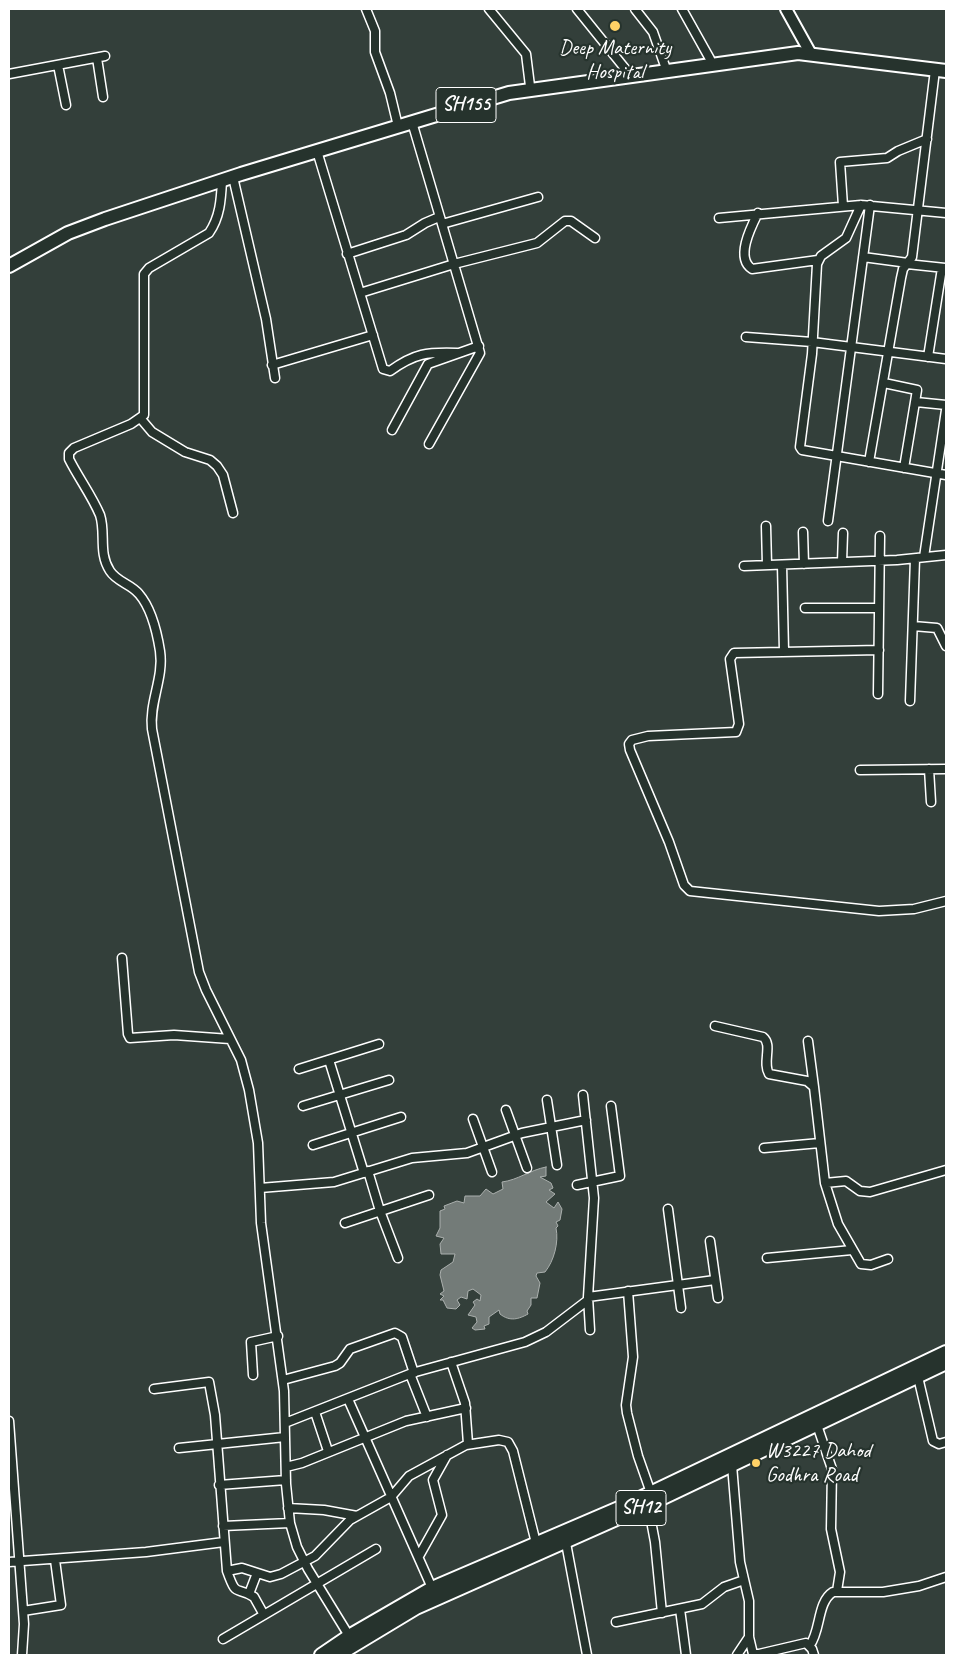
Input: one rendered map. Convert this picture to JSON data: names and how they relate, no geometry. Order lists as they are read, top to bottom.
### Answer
{
  "streets": {
    "main road": ["SH155", "SH12"]
  },
  "places": ["Deep Maternity Hospital", "W3227 Dahod Godhra Road"]
}
